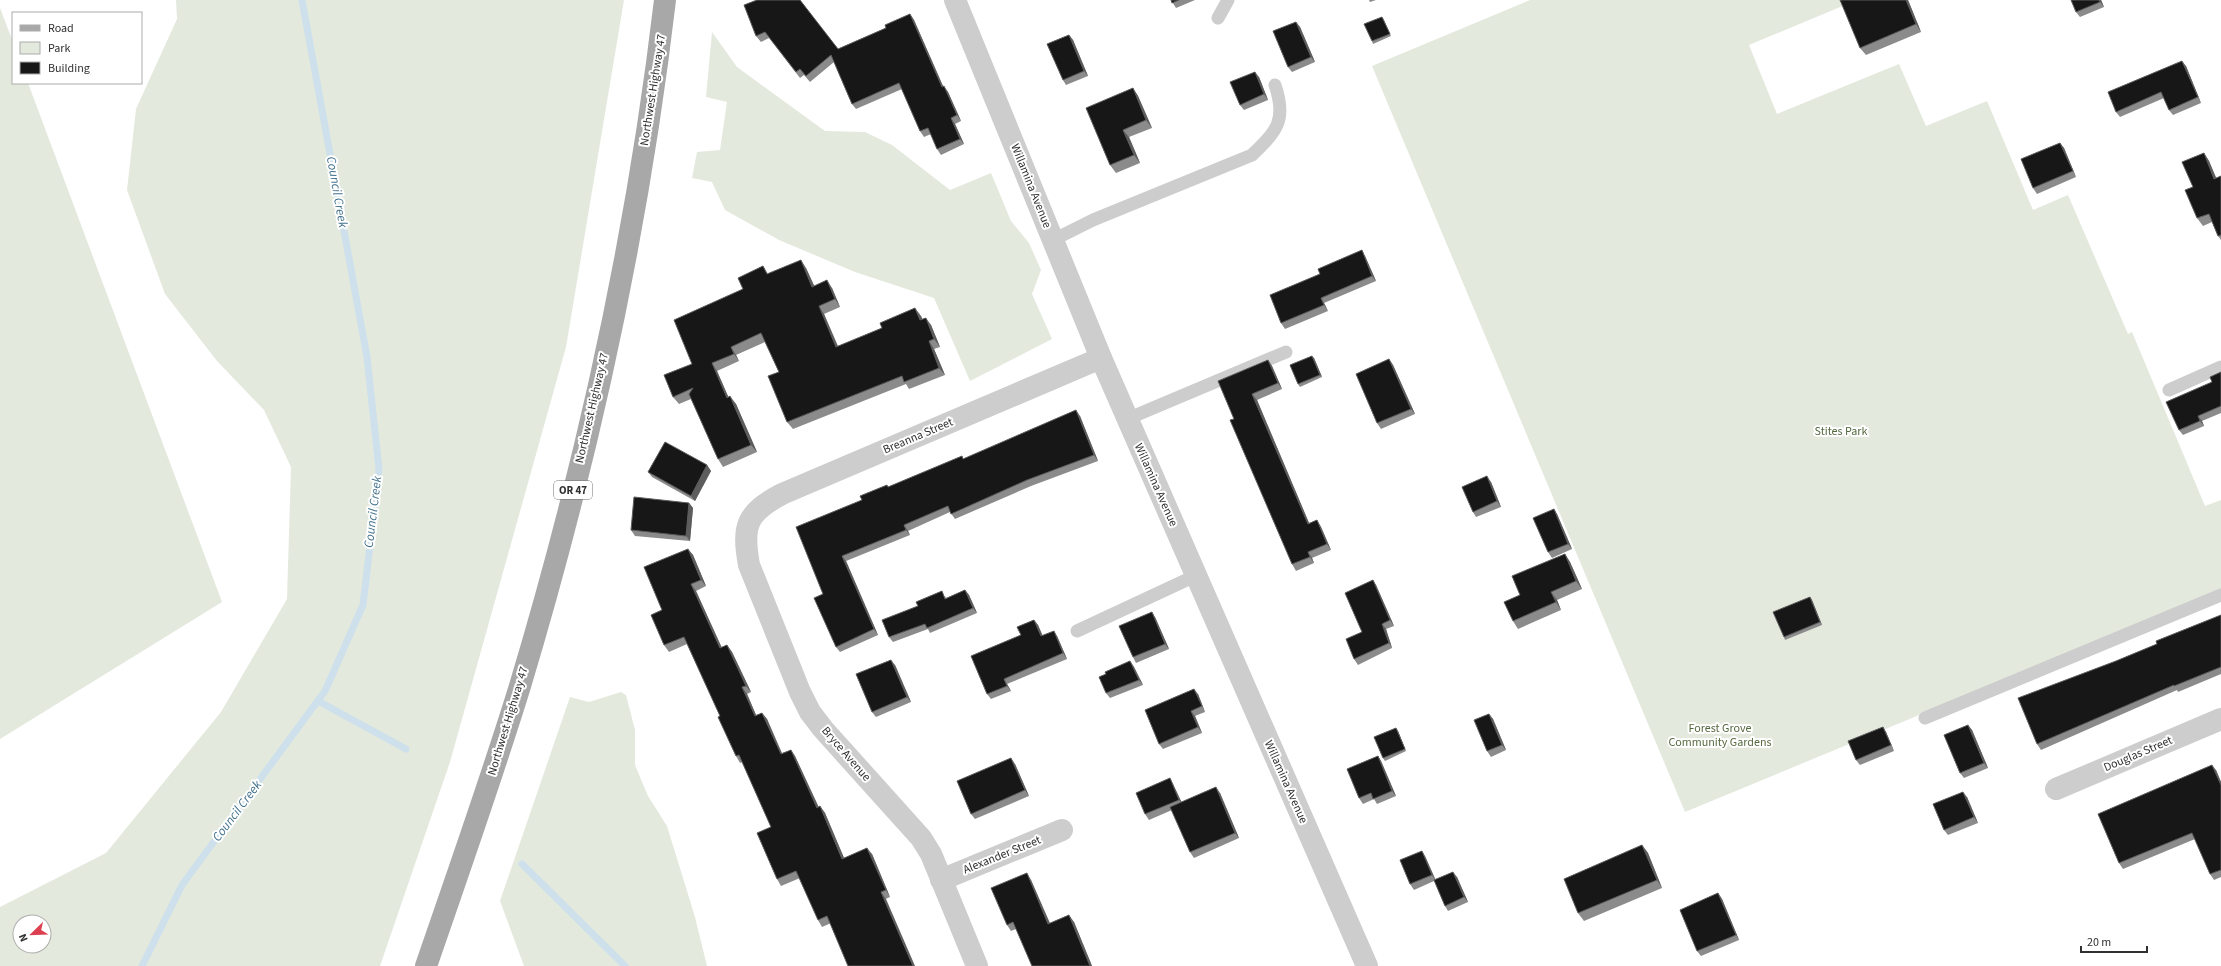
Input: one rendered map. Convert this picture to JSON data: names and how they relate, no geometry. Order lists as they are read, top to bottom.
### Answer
{
  "streets": {
    "main road": ["Northwest Highway 47", "OR 47"],
    "street": [
      "Willamina Avenue",
      "Breanna Street",
      "Bryce Avenue",
      "Douglas Street",
      "Alexander Street"
    ]
  },
  "crossings": [
    ["Willamina Avenue", "Breanna Street"],
    ["Breanna Street", "Bryce Avenue"],
    ["Bryce Avenue", "Alexander Street"]
  ],
  "water": ["Council Creek"],
  "parks": ["Stites Park", "Forest Grove Community Gardens"],
  "legend": ["Road", "Park", "Building"],
  "scale_bar": "20 m",
  "north": "bottom left"
}
